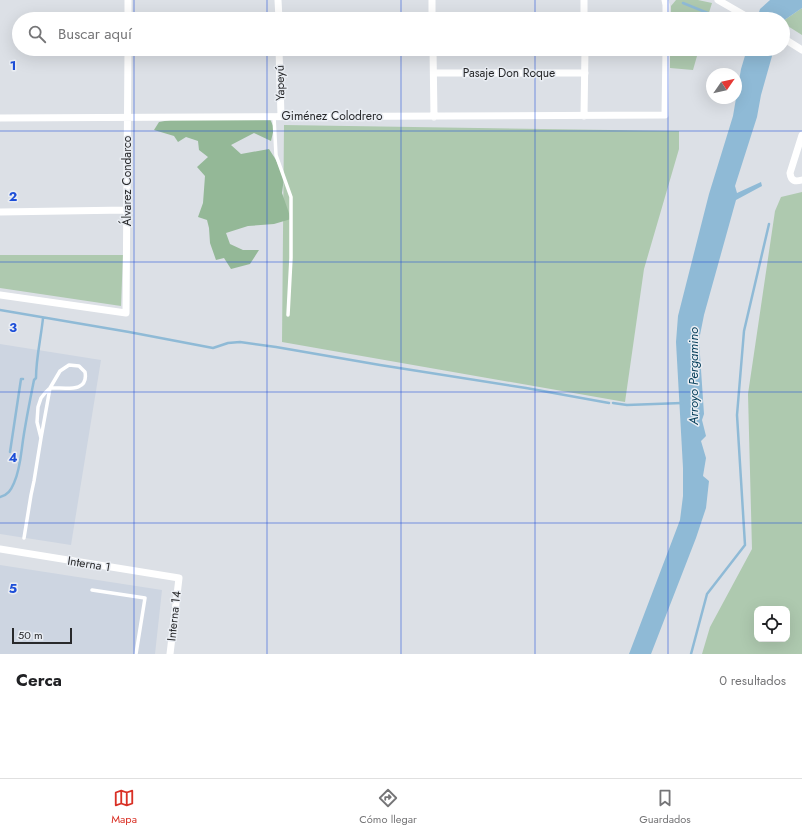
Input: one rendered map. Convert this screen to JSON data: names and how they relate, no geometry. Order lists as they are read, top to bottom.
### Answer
{
  "streets": {
    "street": [
      "Pasaje Don Roque",
      "Yapeyú",
      "Giménez Colodrero",
      "Álvarez Condarco",
      "Interna 1",
      "Interna 14"
    ]
  },
  "crossings": [
    ["Yapeyú", "Giménez Colodrero"],
    ["Giménez Colodrero", "Álvarez Condarco"],
    ["Interna 1", "Interna 14"]
  ],
  "water": ["Arroyo Pergamino"],
  "scale_bar": "50 m",
  "north": "top right",
  "page": {
    "search": "Buscar aquí",
    "scale": "50 m",
    "heading": ["Cerca", "0 resultados"],
    "nav": ["Mapa", "Cómo llegar", "Guardados"]
  },
  "grid": {
    "rows": [
      "1",
      "2",
      "3",
      "4",
      "5"
    ]
  }
}
